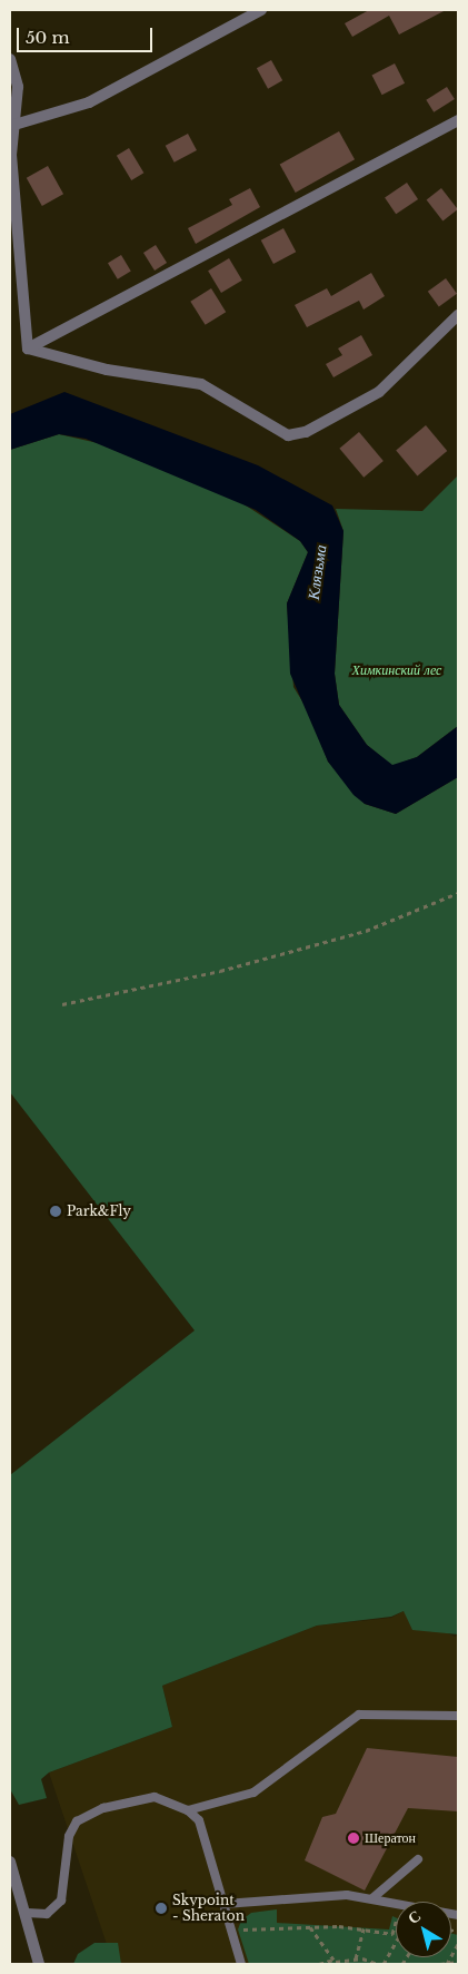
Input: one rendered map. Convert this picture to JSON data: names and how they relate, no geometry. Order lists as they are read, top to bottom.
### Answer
{
  "water": ["Клязьма"],
  "parks": ["Химкинский лес"],
  "places": ["Park&Fly", "Шератон", "Skypoint - Sheraton"],
  "scale_bar": "50 m",
  "north": "top left"
}
